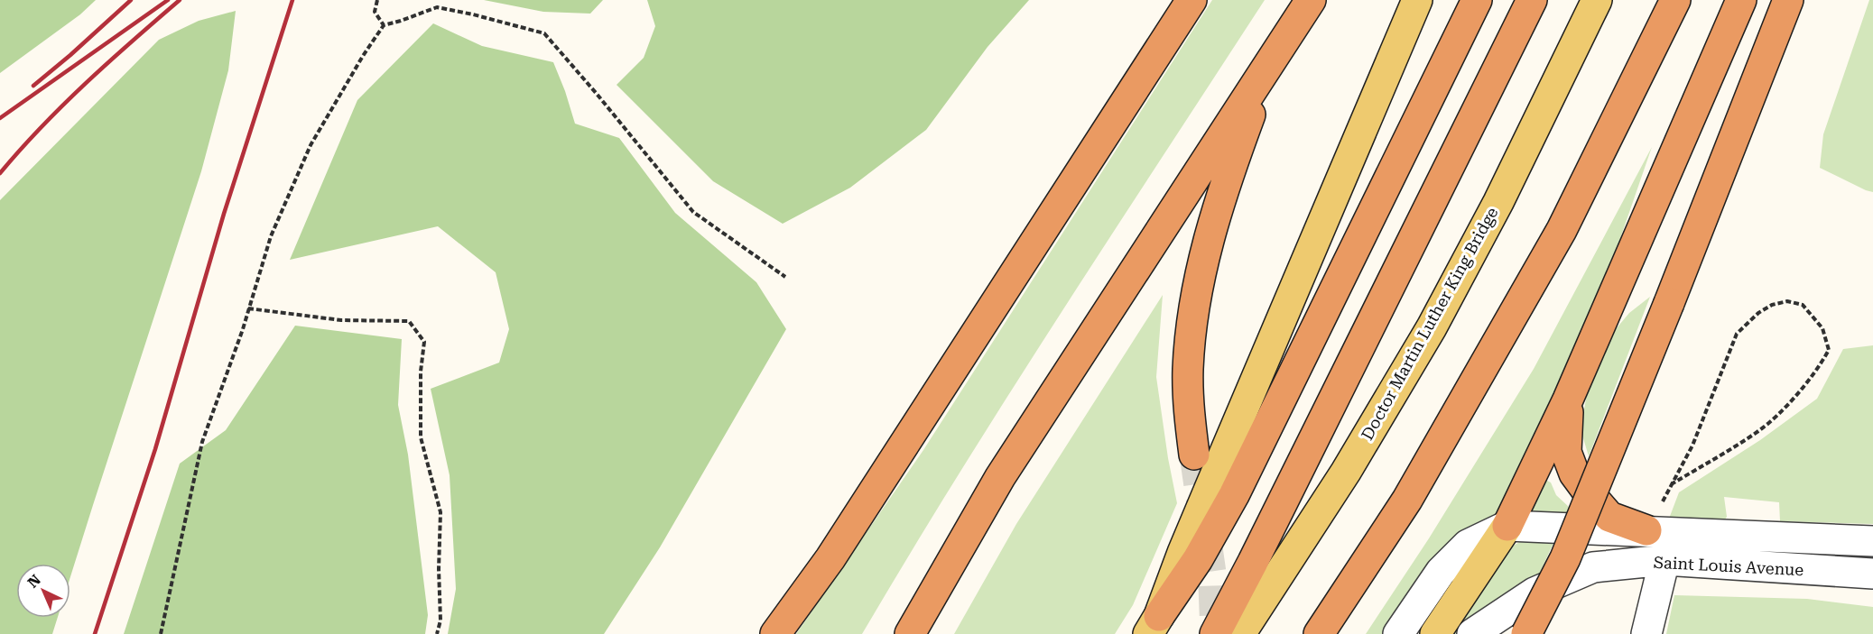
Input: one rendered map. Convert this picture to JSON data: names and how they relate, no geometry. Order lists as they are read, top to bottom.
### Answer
{
  "streets": {
    "main road": ["Doctor Martin Luther King Bridge"],
    "street": ["Saint Louis Avenue"]
  },
  "north": "top left"
}
